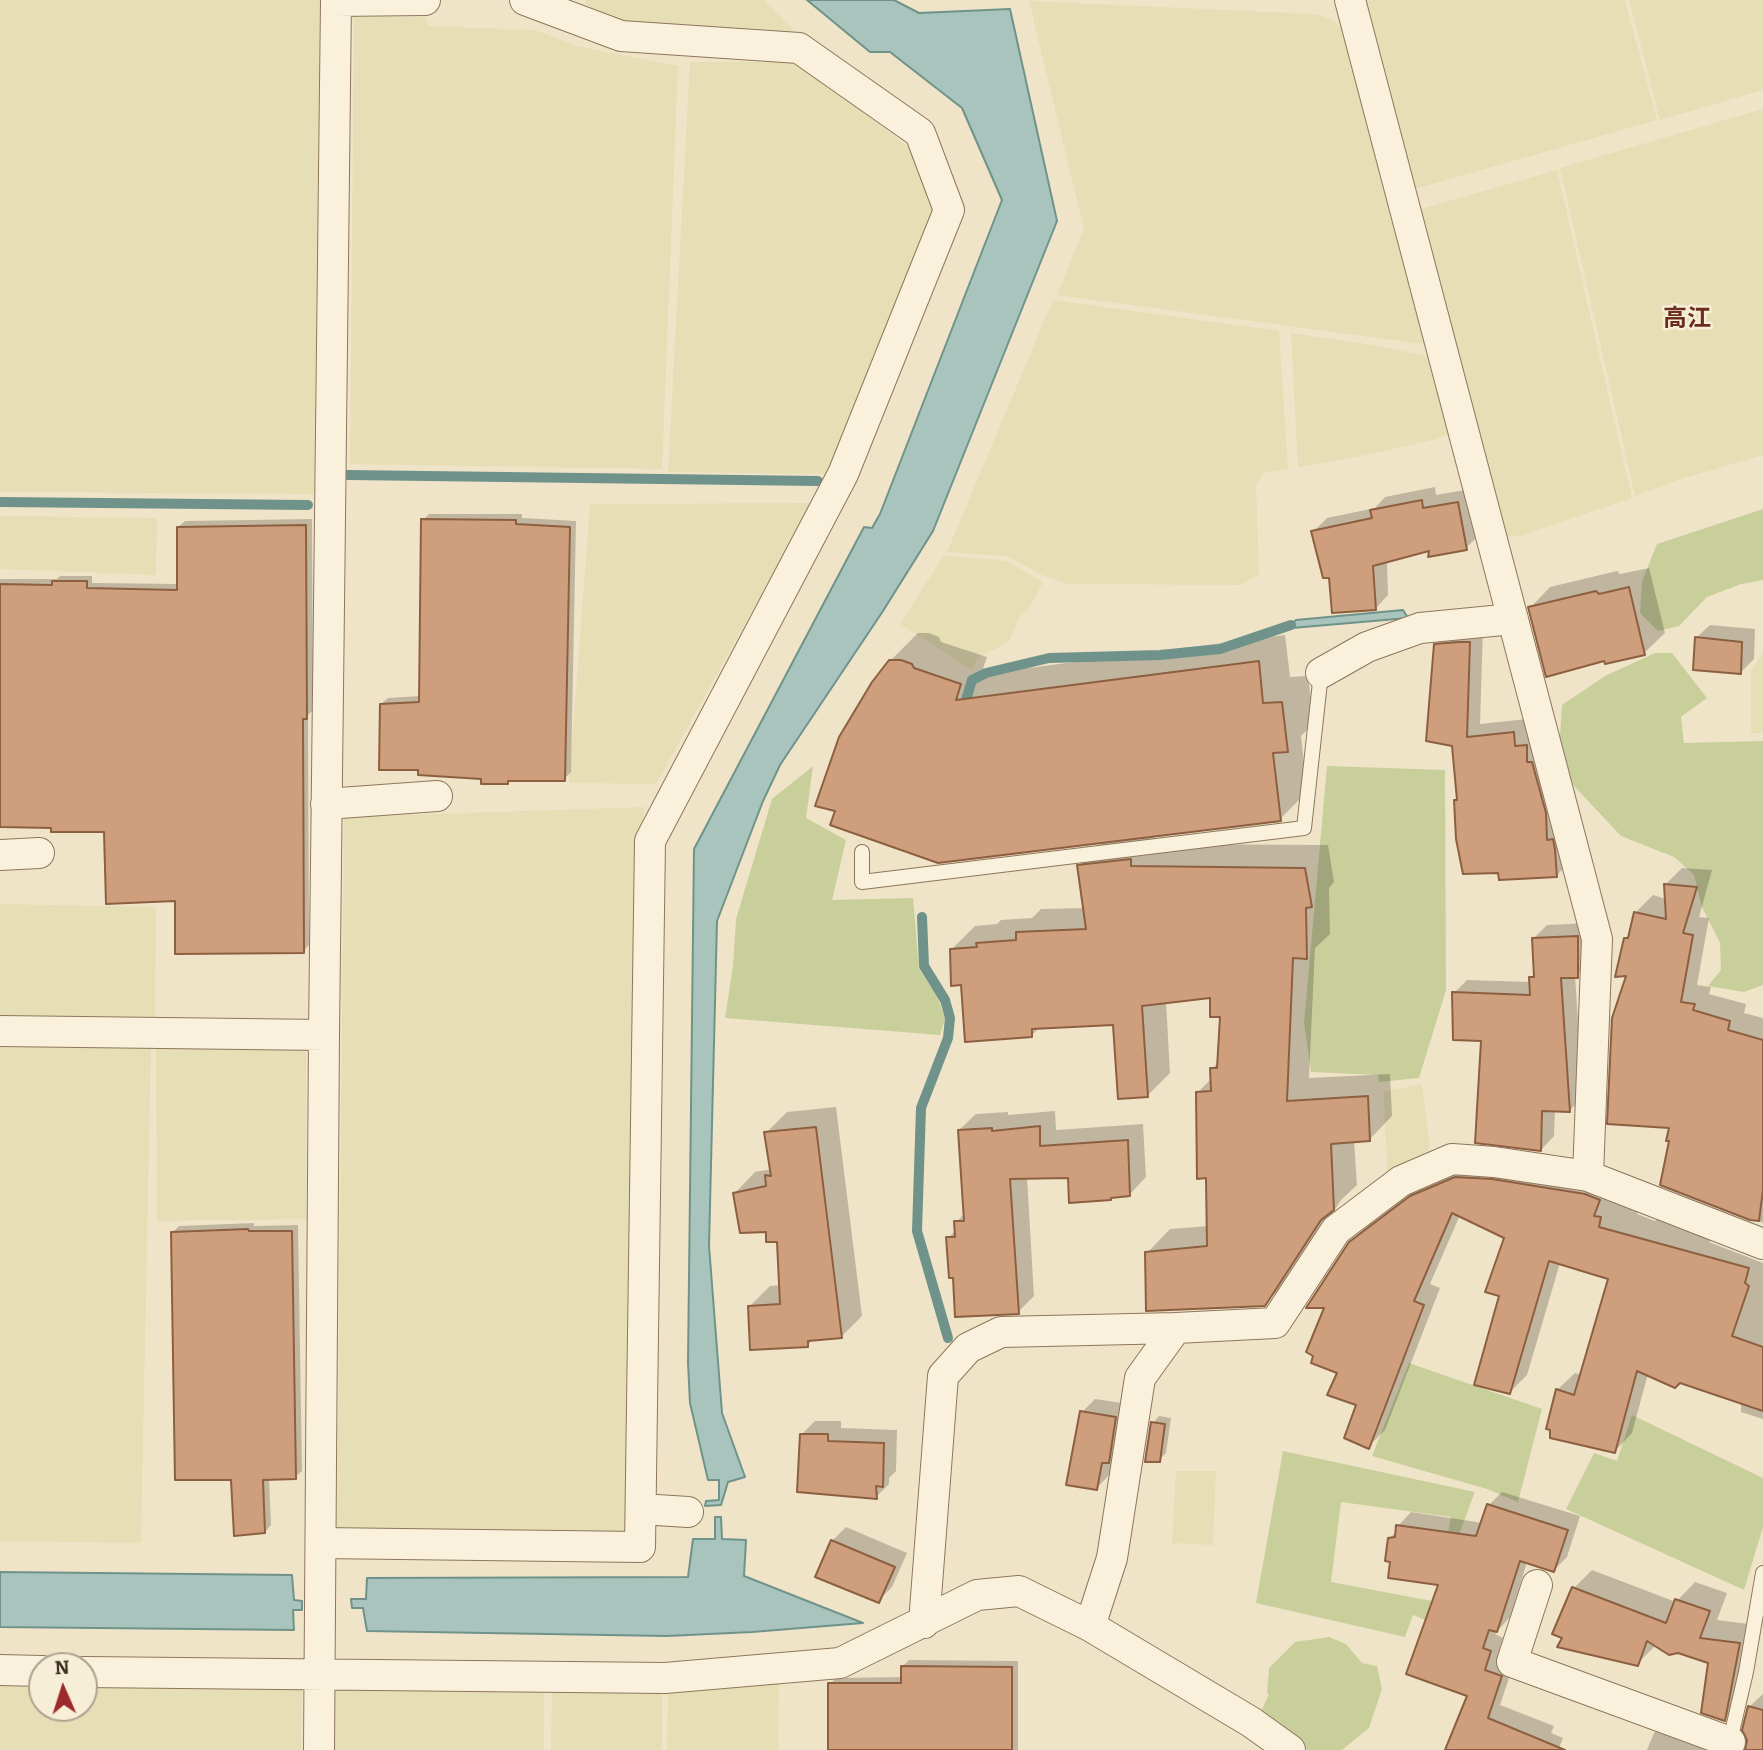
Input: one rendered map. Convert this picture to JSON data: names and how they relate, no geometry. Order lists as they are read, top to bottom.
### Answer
{
  "districts": ["高江"],
  "north": "top"
}
